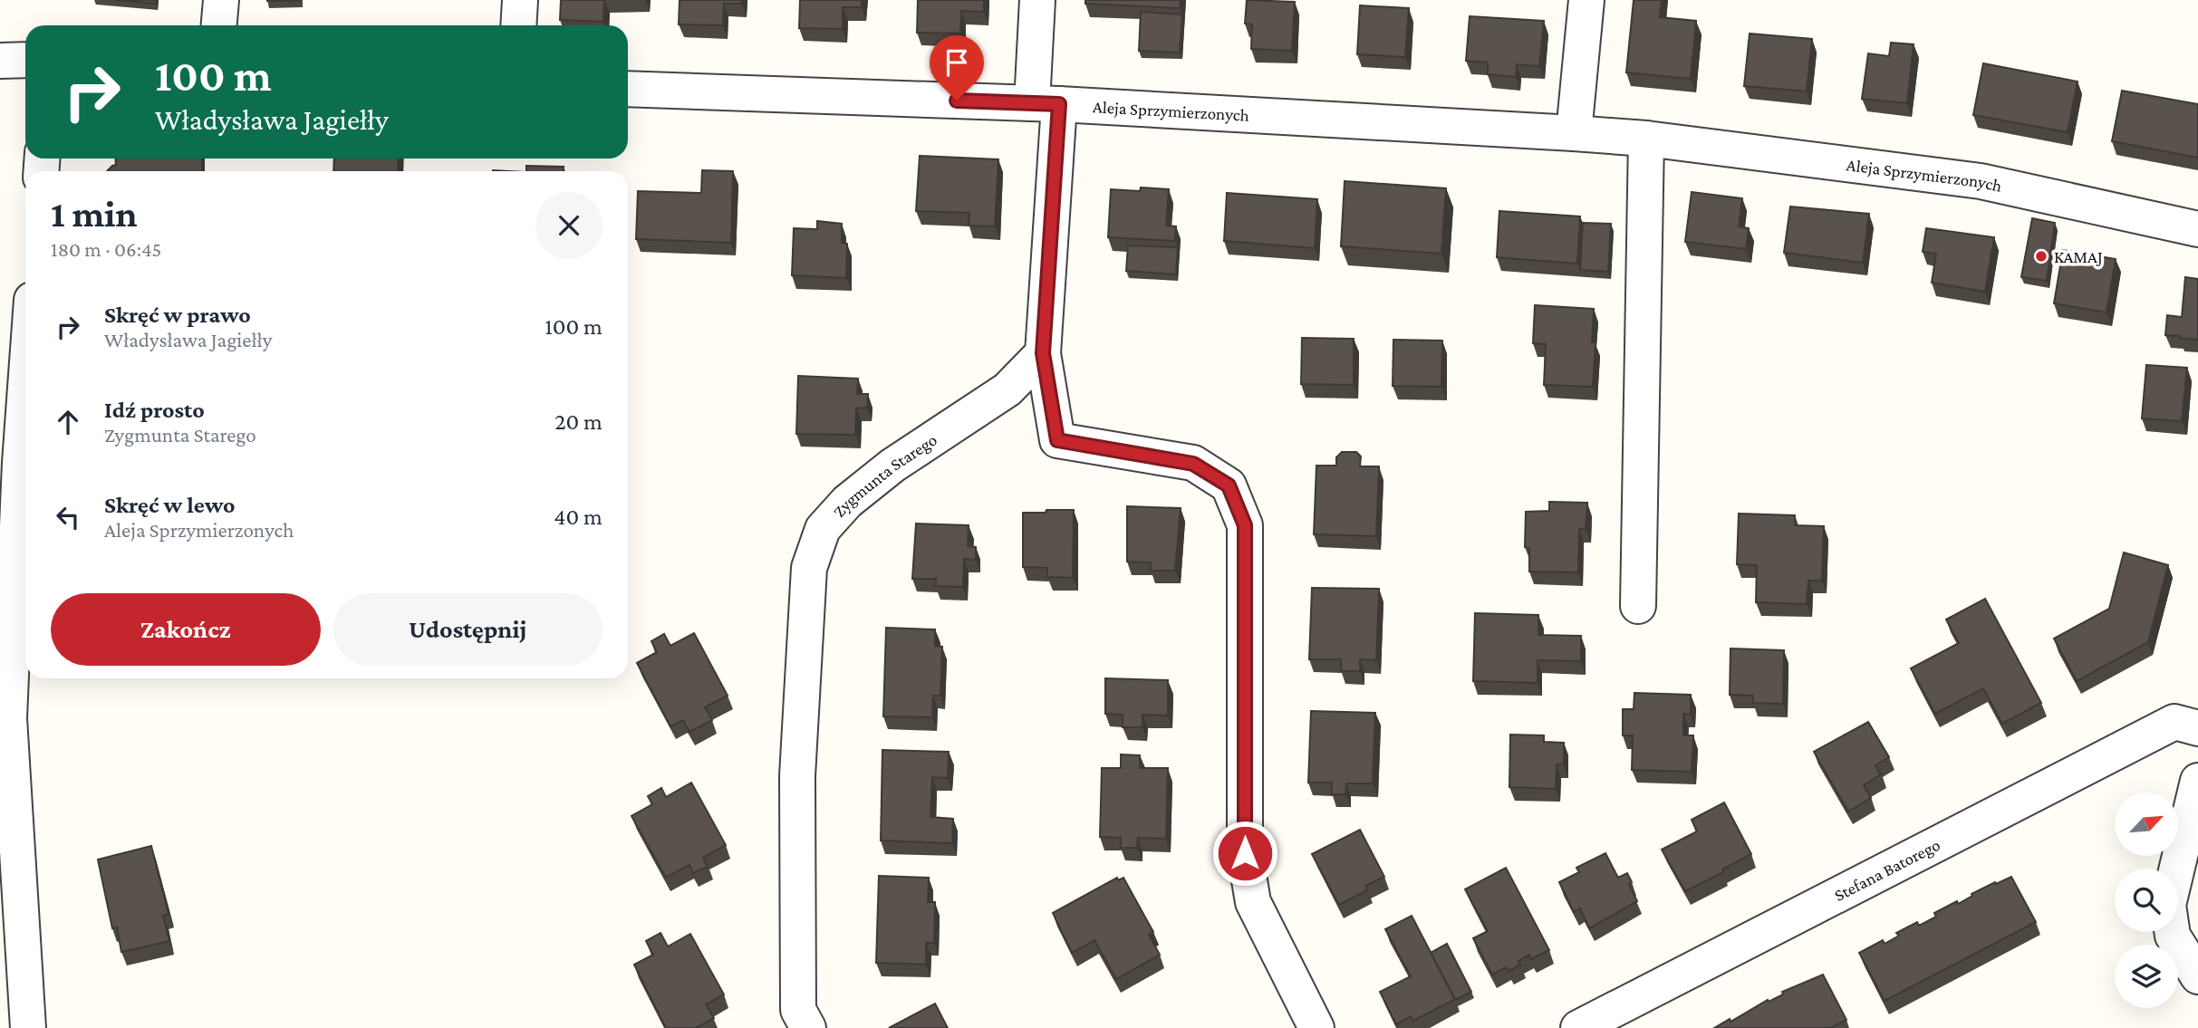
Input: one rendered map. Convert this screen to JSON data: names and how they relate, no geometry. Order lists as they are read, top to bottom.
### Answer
{
  "streets": {
    "street": ["Aleja Sprzymierzonych", "Zygmunta Starego", "Stefana Batorego"]
  },
  "places": ["KAMAJ"],
  "north": "top right",
  "page": {
    "turn": ["100 m", "Władysława Jagiełły"],
    "heading": ["1 min", "180 m · 06:45"],
    "list": [
      {
        "name": "Skręć w prawo",
        "note": "Władysława Jagiełły",
        "value": "100 m"
      },
      {
        "name": "Idź prosto",
        "note": "Zygmunta Starego",
        "value": "20 m"
      },
      {
        "name": "Skręć w lewo",
        "note": "Aleja Sprzymierzonych",
        "value": "40 m"
      }
    ],
    "buttons": ["Zakończ", "Udostępnij"]
  }
}
